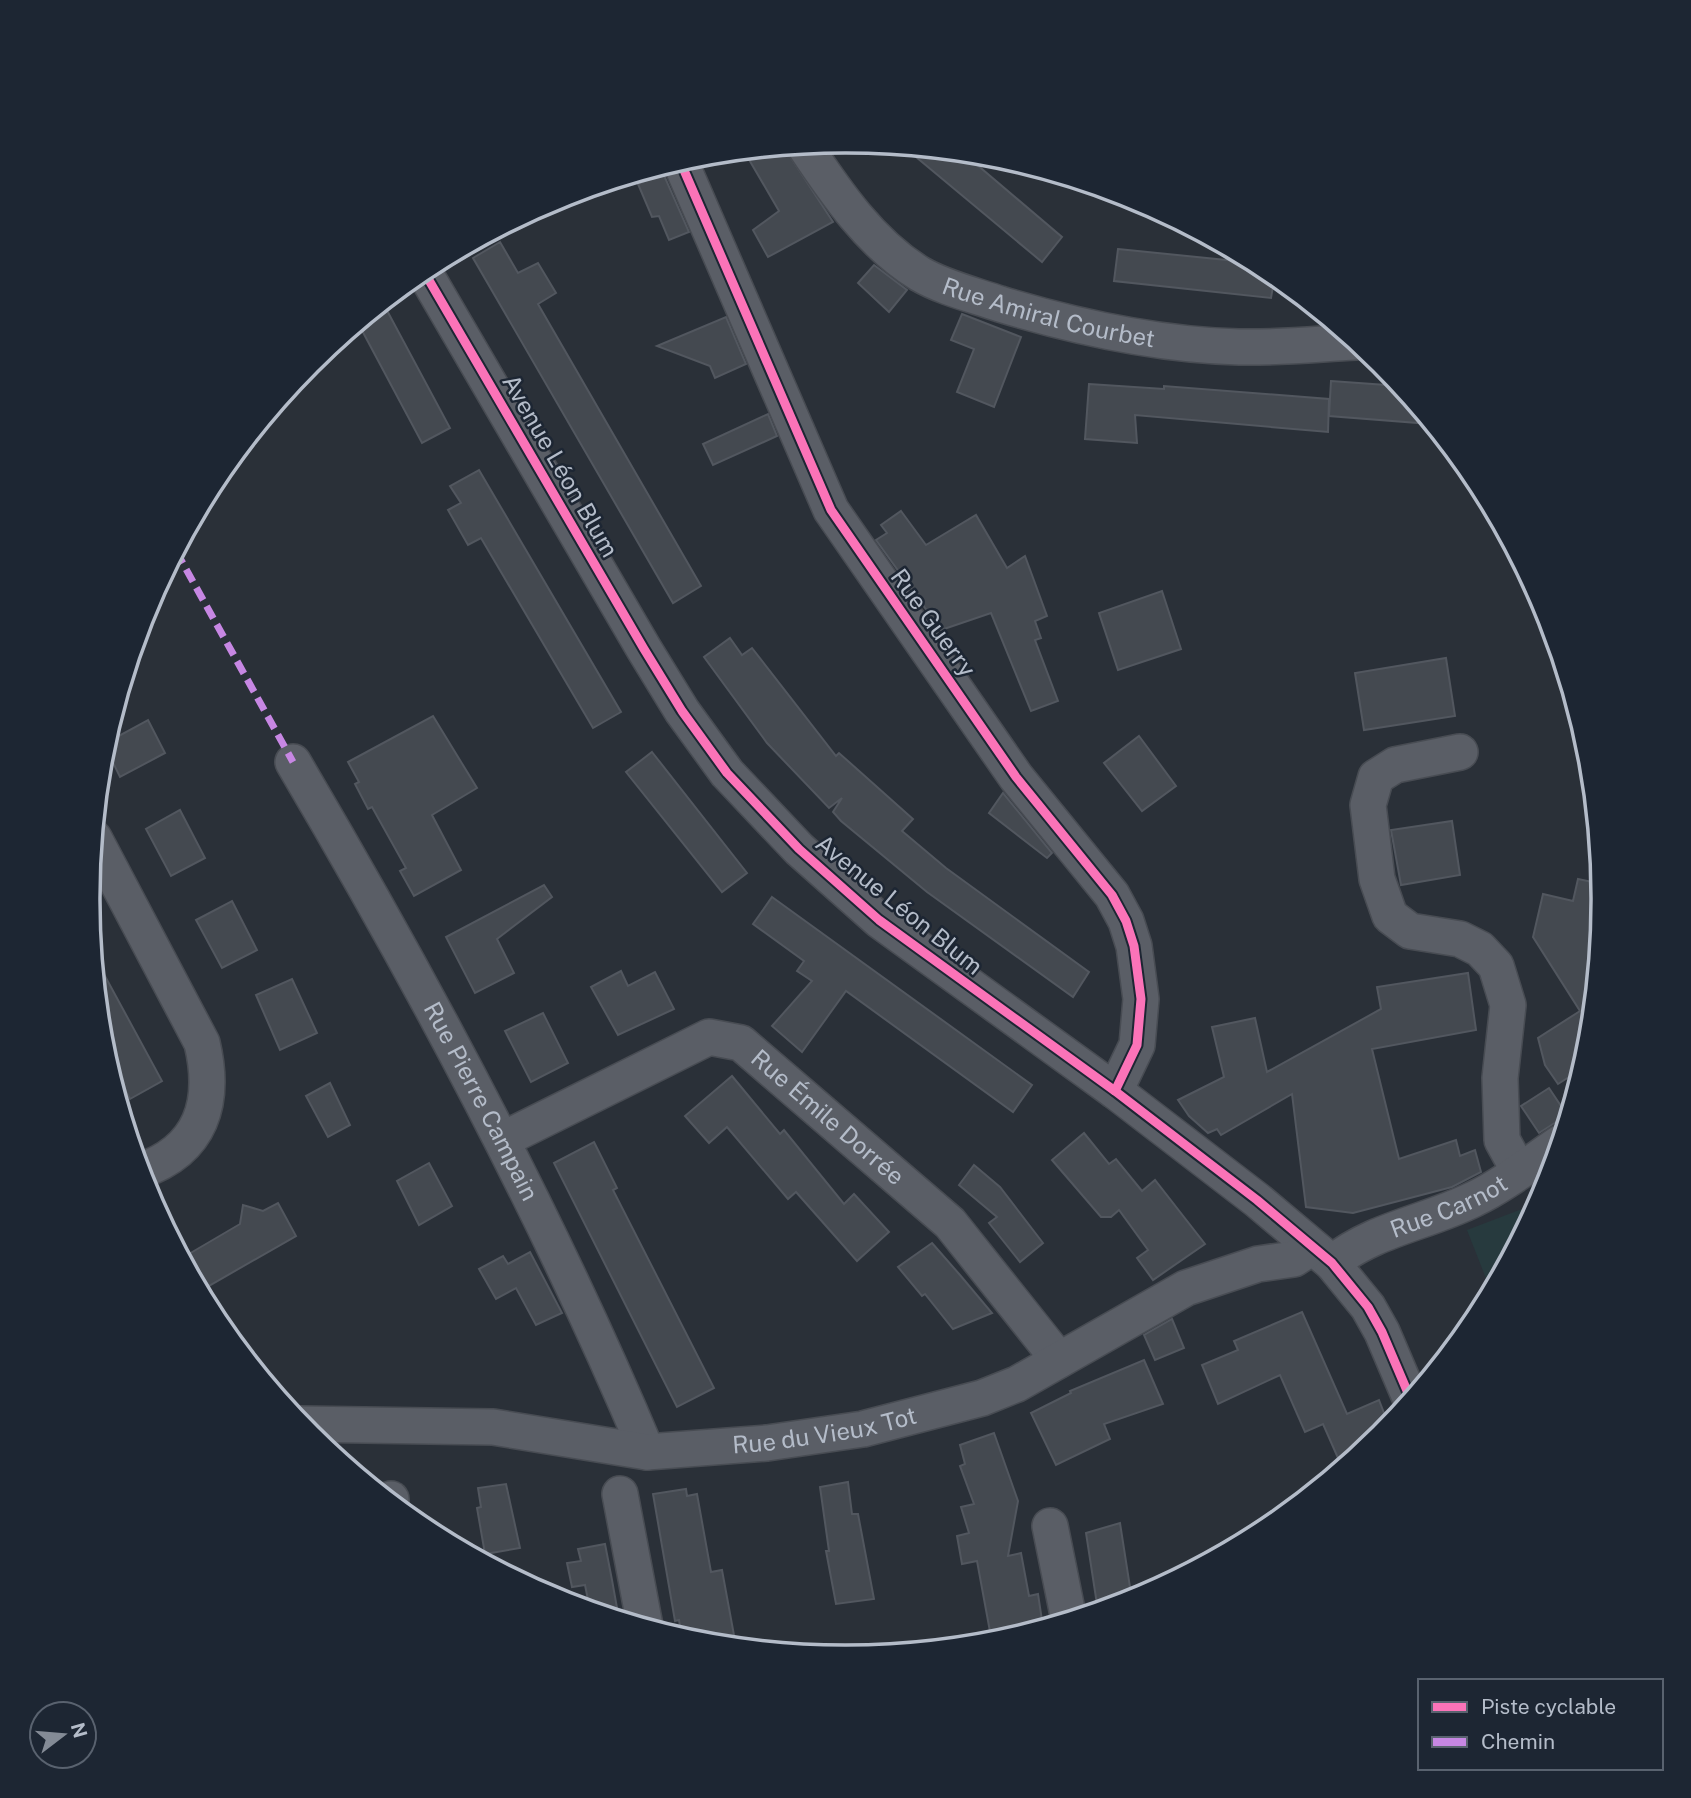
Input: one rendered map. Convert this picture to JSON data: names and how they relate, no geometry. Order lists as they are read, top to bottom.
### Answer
{
  "streets": {
    "street": [
      "Rue Amiral Courbet",
      "Avenue Léon Blum",
      "Rue Guerry",
      "Rue Pierre Campain",
      "Rue Émile Dorrée",
      "Rue Carnot",
      "Rue du Vieux Tot"
    ]
  },
  "crossings": [
    ["Avenue Léon Blum", "Rue Guerry"],
    ["Avenue Léon Blum", "Rue Carnot"],
    ["Avenue Léon Blum", "Rue du Vieux Tot"],
    ["Rue Pierre Campain", "Rue Émile Dorrée"],
    ["Rue Pierre Campain", "Rue du Vieux Tot"],
    ["Rue Émile Dorrée", "Rue du Vieux Tot"],
    ["Rue Carnot", "Rue du Vieux Tot"]
  ],
  "legend": ["Piste cyclable", "Chemin"],
  "north": "right"
}
